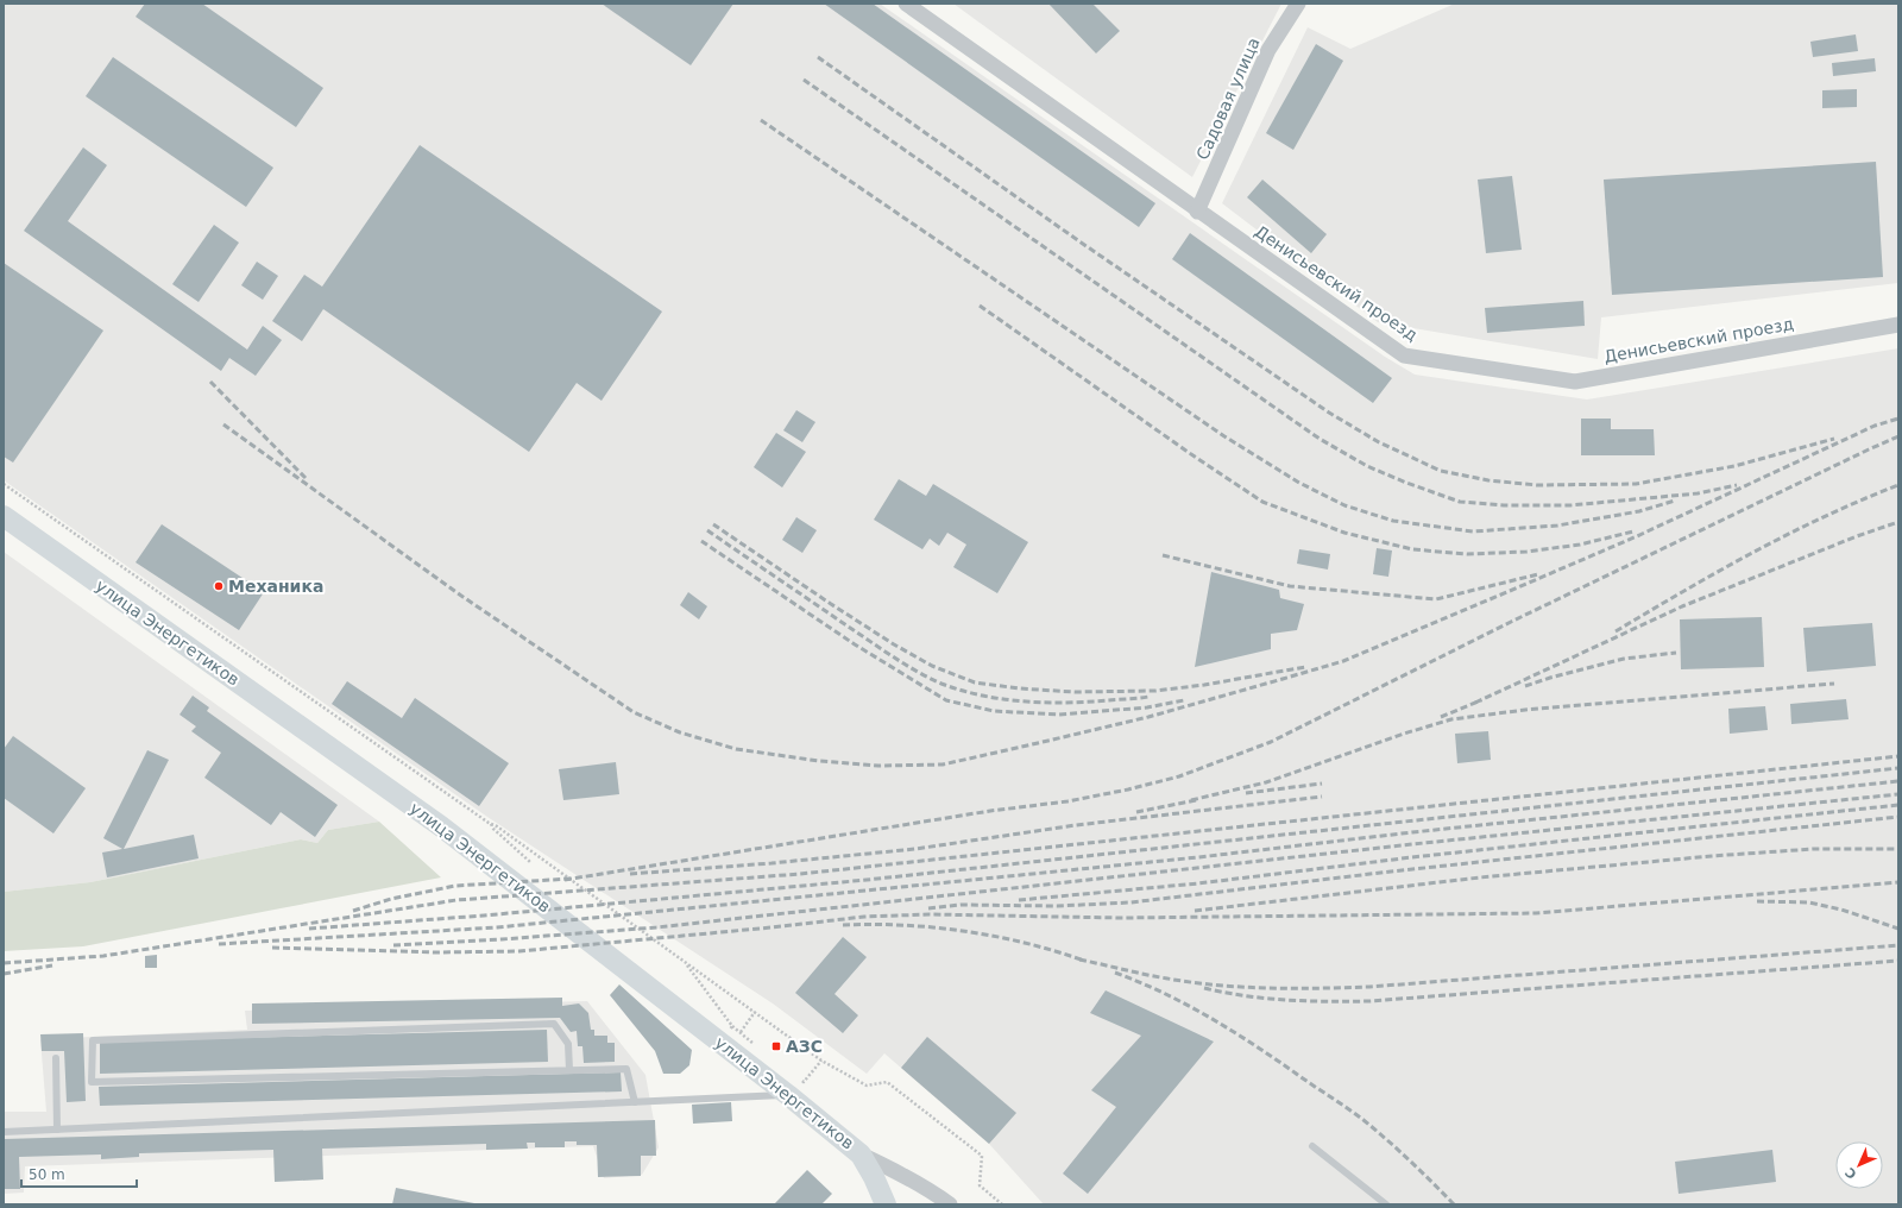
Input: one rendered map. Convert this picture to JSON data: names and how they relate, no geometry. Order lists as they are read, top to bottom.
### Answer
{
  "streets": {
    "main road": ["улица Энергетиков"],
    "street": ["Садовая улица", "Денисьевский проезд"]
  },
  "crossings": [
    ["Садовая улица", "Денисьевский проезд"]
  ],
  "places": {
    "other": ["Механика"],
    "transit": ["АЗС"]
  },
  "scale_bar": "50 m",
  "north": "bottom left"
}
